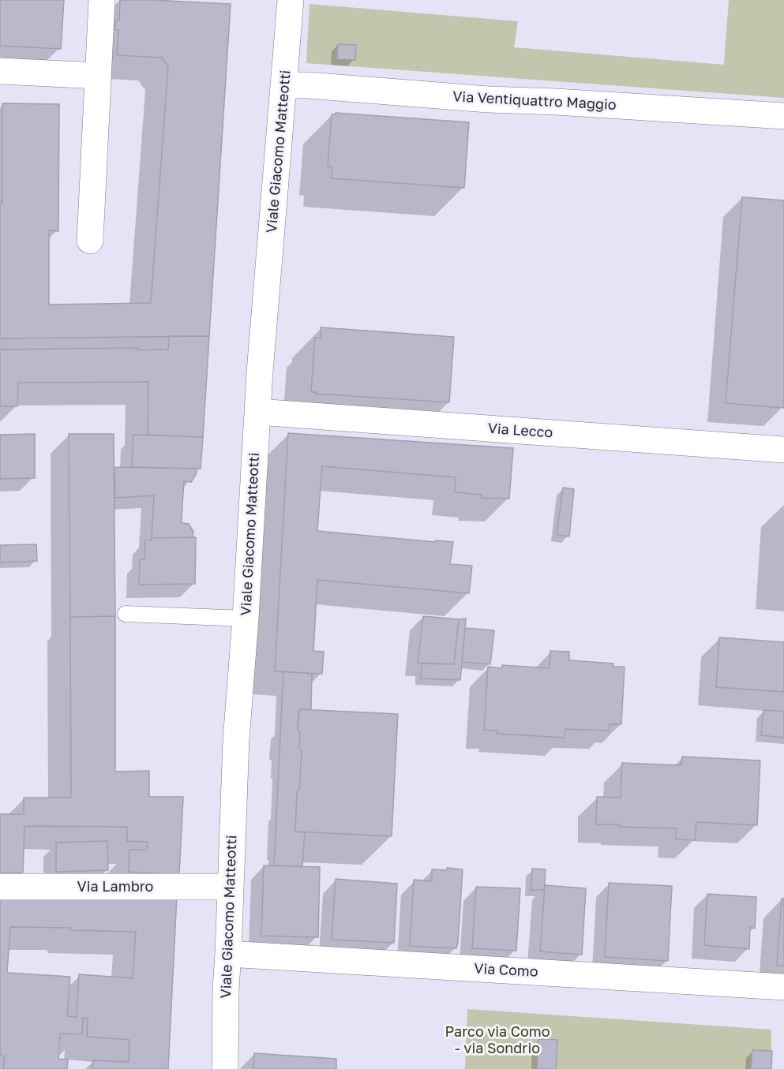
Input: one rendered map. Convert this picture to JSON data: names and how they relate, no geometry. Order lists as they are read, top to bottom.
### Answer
{
  "streets": {
    "street": [
      "Via Ventiquattro Maggio",
      "Viale Giacomo Matteotti",
      "Via Lecco",
      "Via Lambro",
      "Via Como"
    ]
  },
  "crossings": [
    ["Via Ventiquattro Maggio", "Viale Giacomo Matteotti"],
    ["Viale Giacomo Matteotti", "Via Lecco"],
    ["Viale Giacomo Matteotti", "Via Lambro"],
    ["Viale Giacomo Matteotti", "Via Como"]
  ],
  "parks": ["Parco via Como - via Sondrio"]
}
